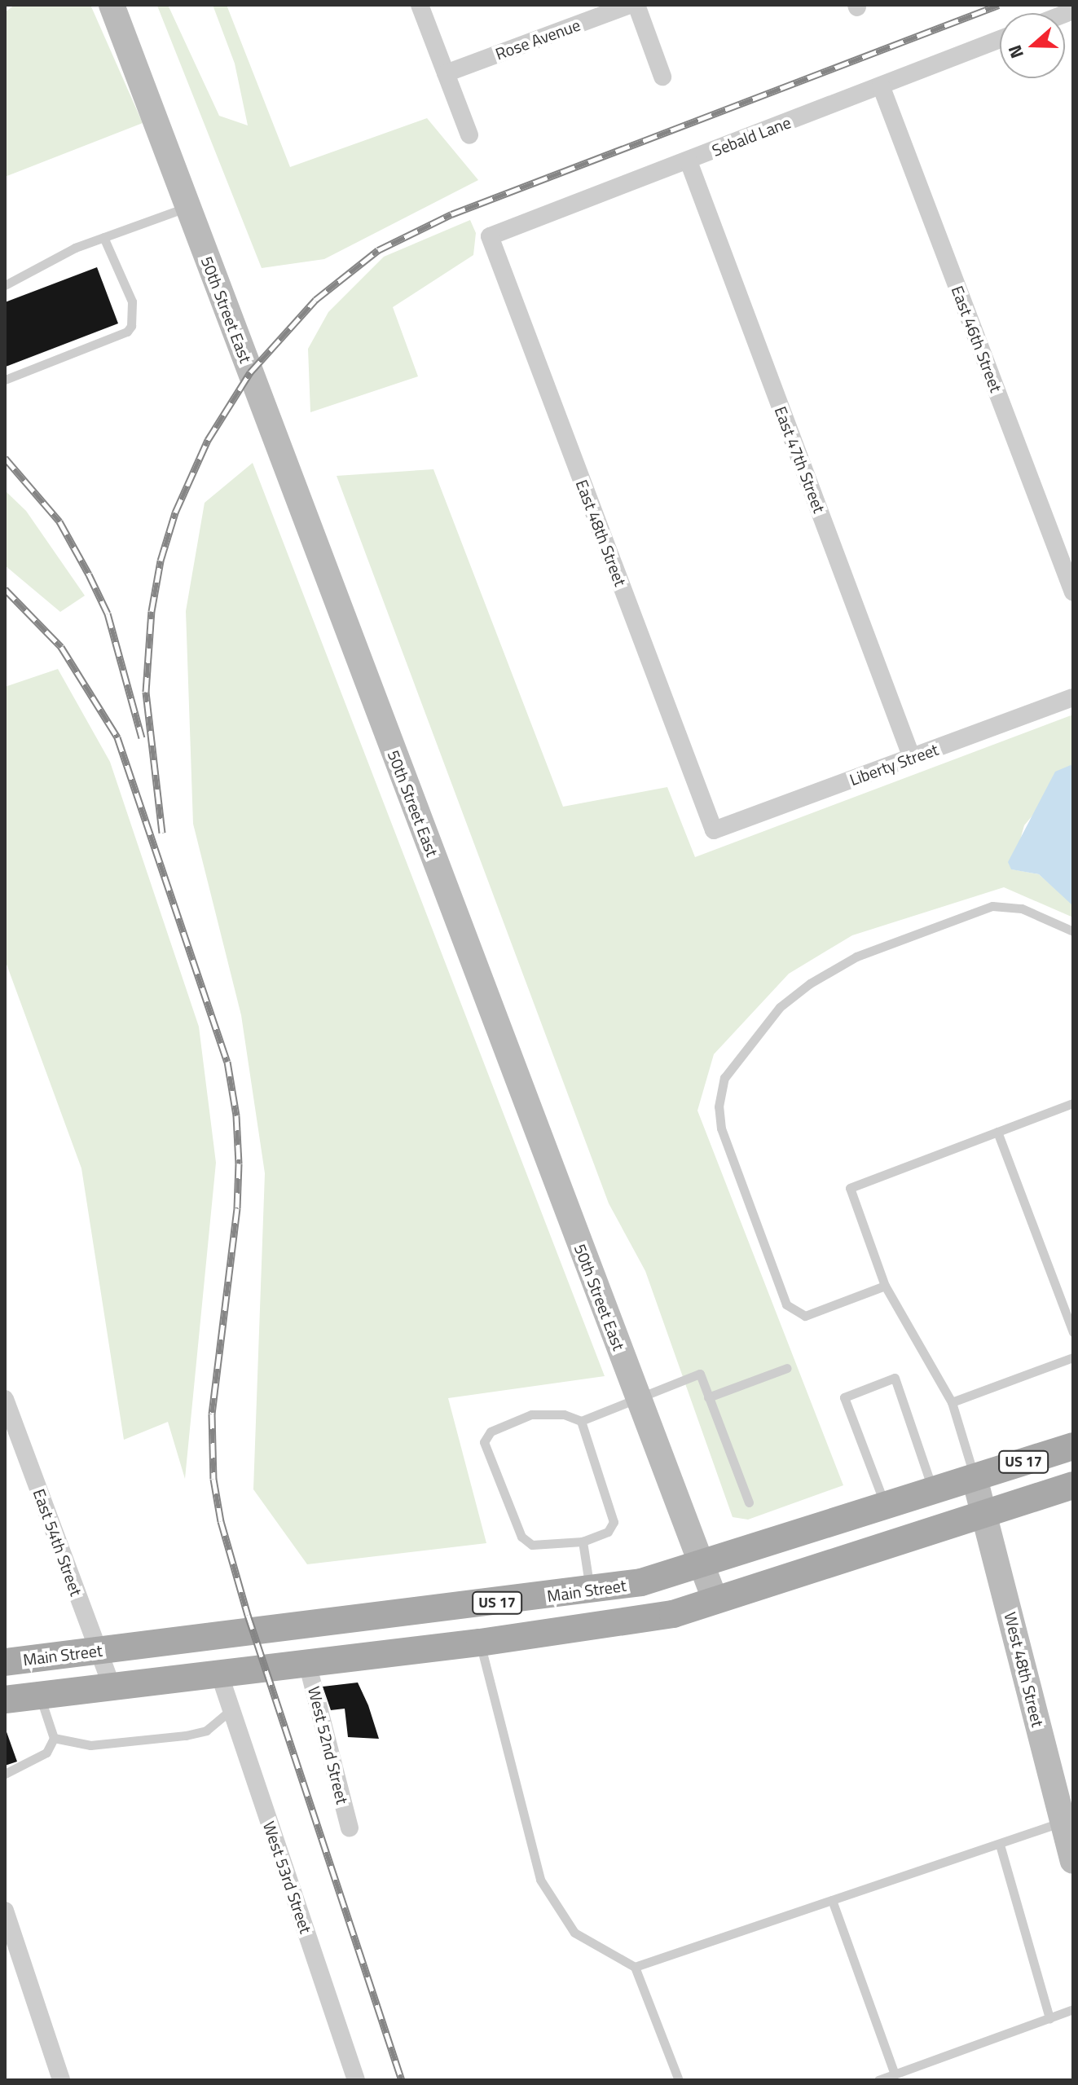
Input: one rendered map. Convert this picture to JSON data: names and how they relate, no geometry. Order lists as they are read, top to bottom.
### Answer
{
  "streets": {
    "main road": ["US 17", "Main Street"],
    "street": [
      "Rose Avenue",
      "Sebald Lane",
      "50th Street East",
      "East 46th Street",
      "East 47th Street",
      "East 48th Street",
      "Liberty Street",
      "East 54th Street",
      "West 48th Street",
      "West 52nd Street",
      "West 53rd Street"
    ]
  },
  "crossings": [
    ["Sebald Lane", "East 46th Street"],
    ["Sebald Lane", "East 47th Street"],
    ["Sebald Lane", "East 48th Street"],
    ["50th Street East", "US 17"],
    ["50th Street East", "Main Street"],
    ["East 47th Street", "Liberty Street"],
    ["East 48th Street", "Liberty Street"],
    ["US 17", "East 54th Street"],
    ["US 17", "West 48th Street"],
    ["US 17", "West 52nd Street"],
    ["US 17", "West 53rd Street"],
    ["East 54th Street", "Main Street"],
    ["Main Street", "West 48th Street"]
  ],
  "north": "left"
}
